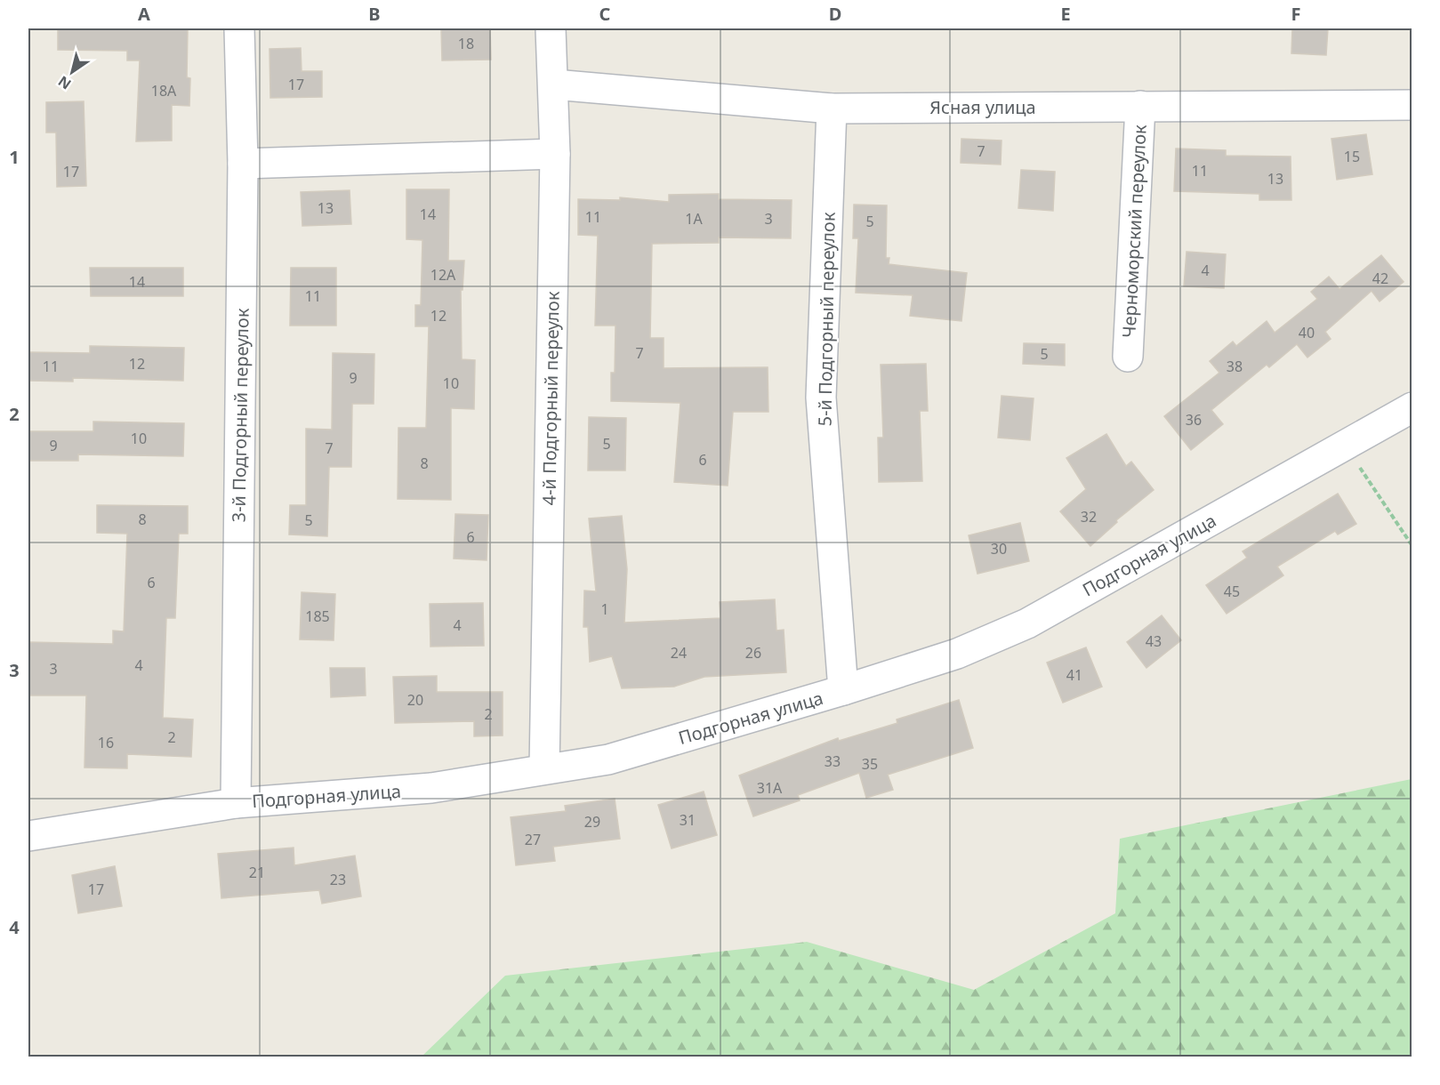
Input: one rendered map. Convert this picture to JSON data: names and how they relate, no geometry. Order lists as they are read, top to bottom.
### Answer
{
  "streets": {
    "street": [
      "Ясная улица",
      "Черноморский переулок",
      "5-й Подгорный переулок",
      "4-й Подгорный переулок",
      "3-й Подгорный переулок",
      "Подгорная улица"
    ]
  },
  "crossings": [
    ["Ясная улица", "Черноморский переулок"],
    ["Ясная улица", "5-й Подгорный переулок"],
    ["Ясная улица", "4-й Подгорный переулок"],
    ["5-й Подгорный переулок", "Подгорная улица"],
    ["4-й Подгорный переулок", "Подгорная улица"],
    ["3-й Подгорный переулок", "Подгорная улица"]
  ],
  "house_numbers": [
    "18",
    "17",
    "18А",
    "7",
    "15",
    "11",
    "17",
    "13",
    "13",
    "14",
    "11",
    "1А",
    "3",
    "5",
    "4",
    "12А",
    "42",
    "14",
    "11",
    "12",
    "40",
    "7",
    "5",
    "12",
    "11",
    "38",
    "9",
    "10",
    "36",
    "10",
    "5",
    "9",
    "7",
    "6",
    "8",
    "32",
    "8",
    "5",
    "6",
    "30",
    "6",
    "45",
    "1",
    "185",
    "4",
    "43",
    "24",
    "26",
    "4",
    "3",
    "41",
    "20",
    "2",
    "2",
    "16",
    "33",
    "35",
    "31А",
    "31",
    "29",
    "27",
    "21",
    "23",
    "17"
  ],
  "north": "bottom left",
  "grid": {
    "columns": [
      "A",
      "B",
      "C",
      "D",
      "E",
      "F"
    ],
    "rows": [
      "1",
      "2",
      "3",
      "4"
    ]
  }
}
